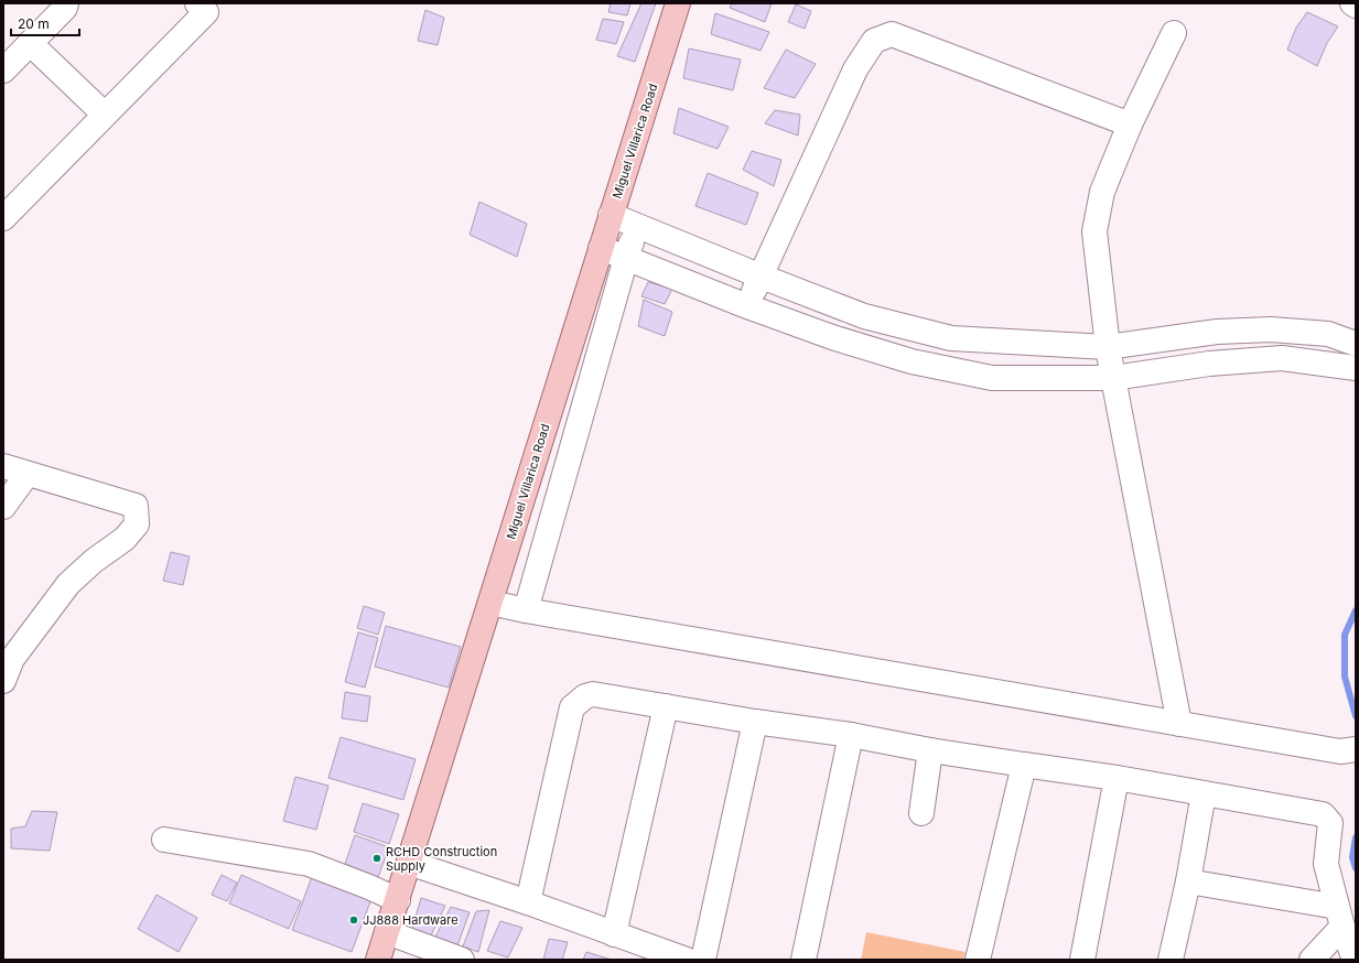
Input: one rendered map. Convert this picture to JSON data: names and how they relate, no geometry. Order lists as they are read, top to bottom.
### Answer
{
  "streets": {
    "main road": ["Miguel Villarica Road"]
  },
  "places": ["RCHD Construction Supply", "JJ888 Hardware"],
  "scale_bar": "20 m"
}
